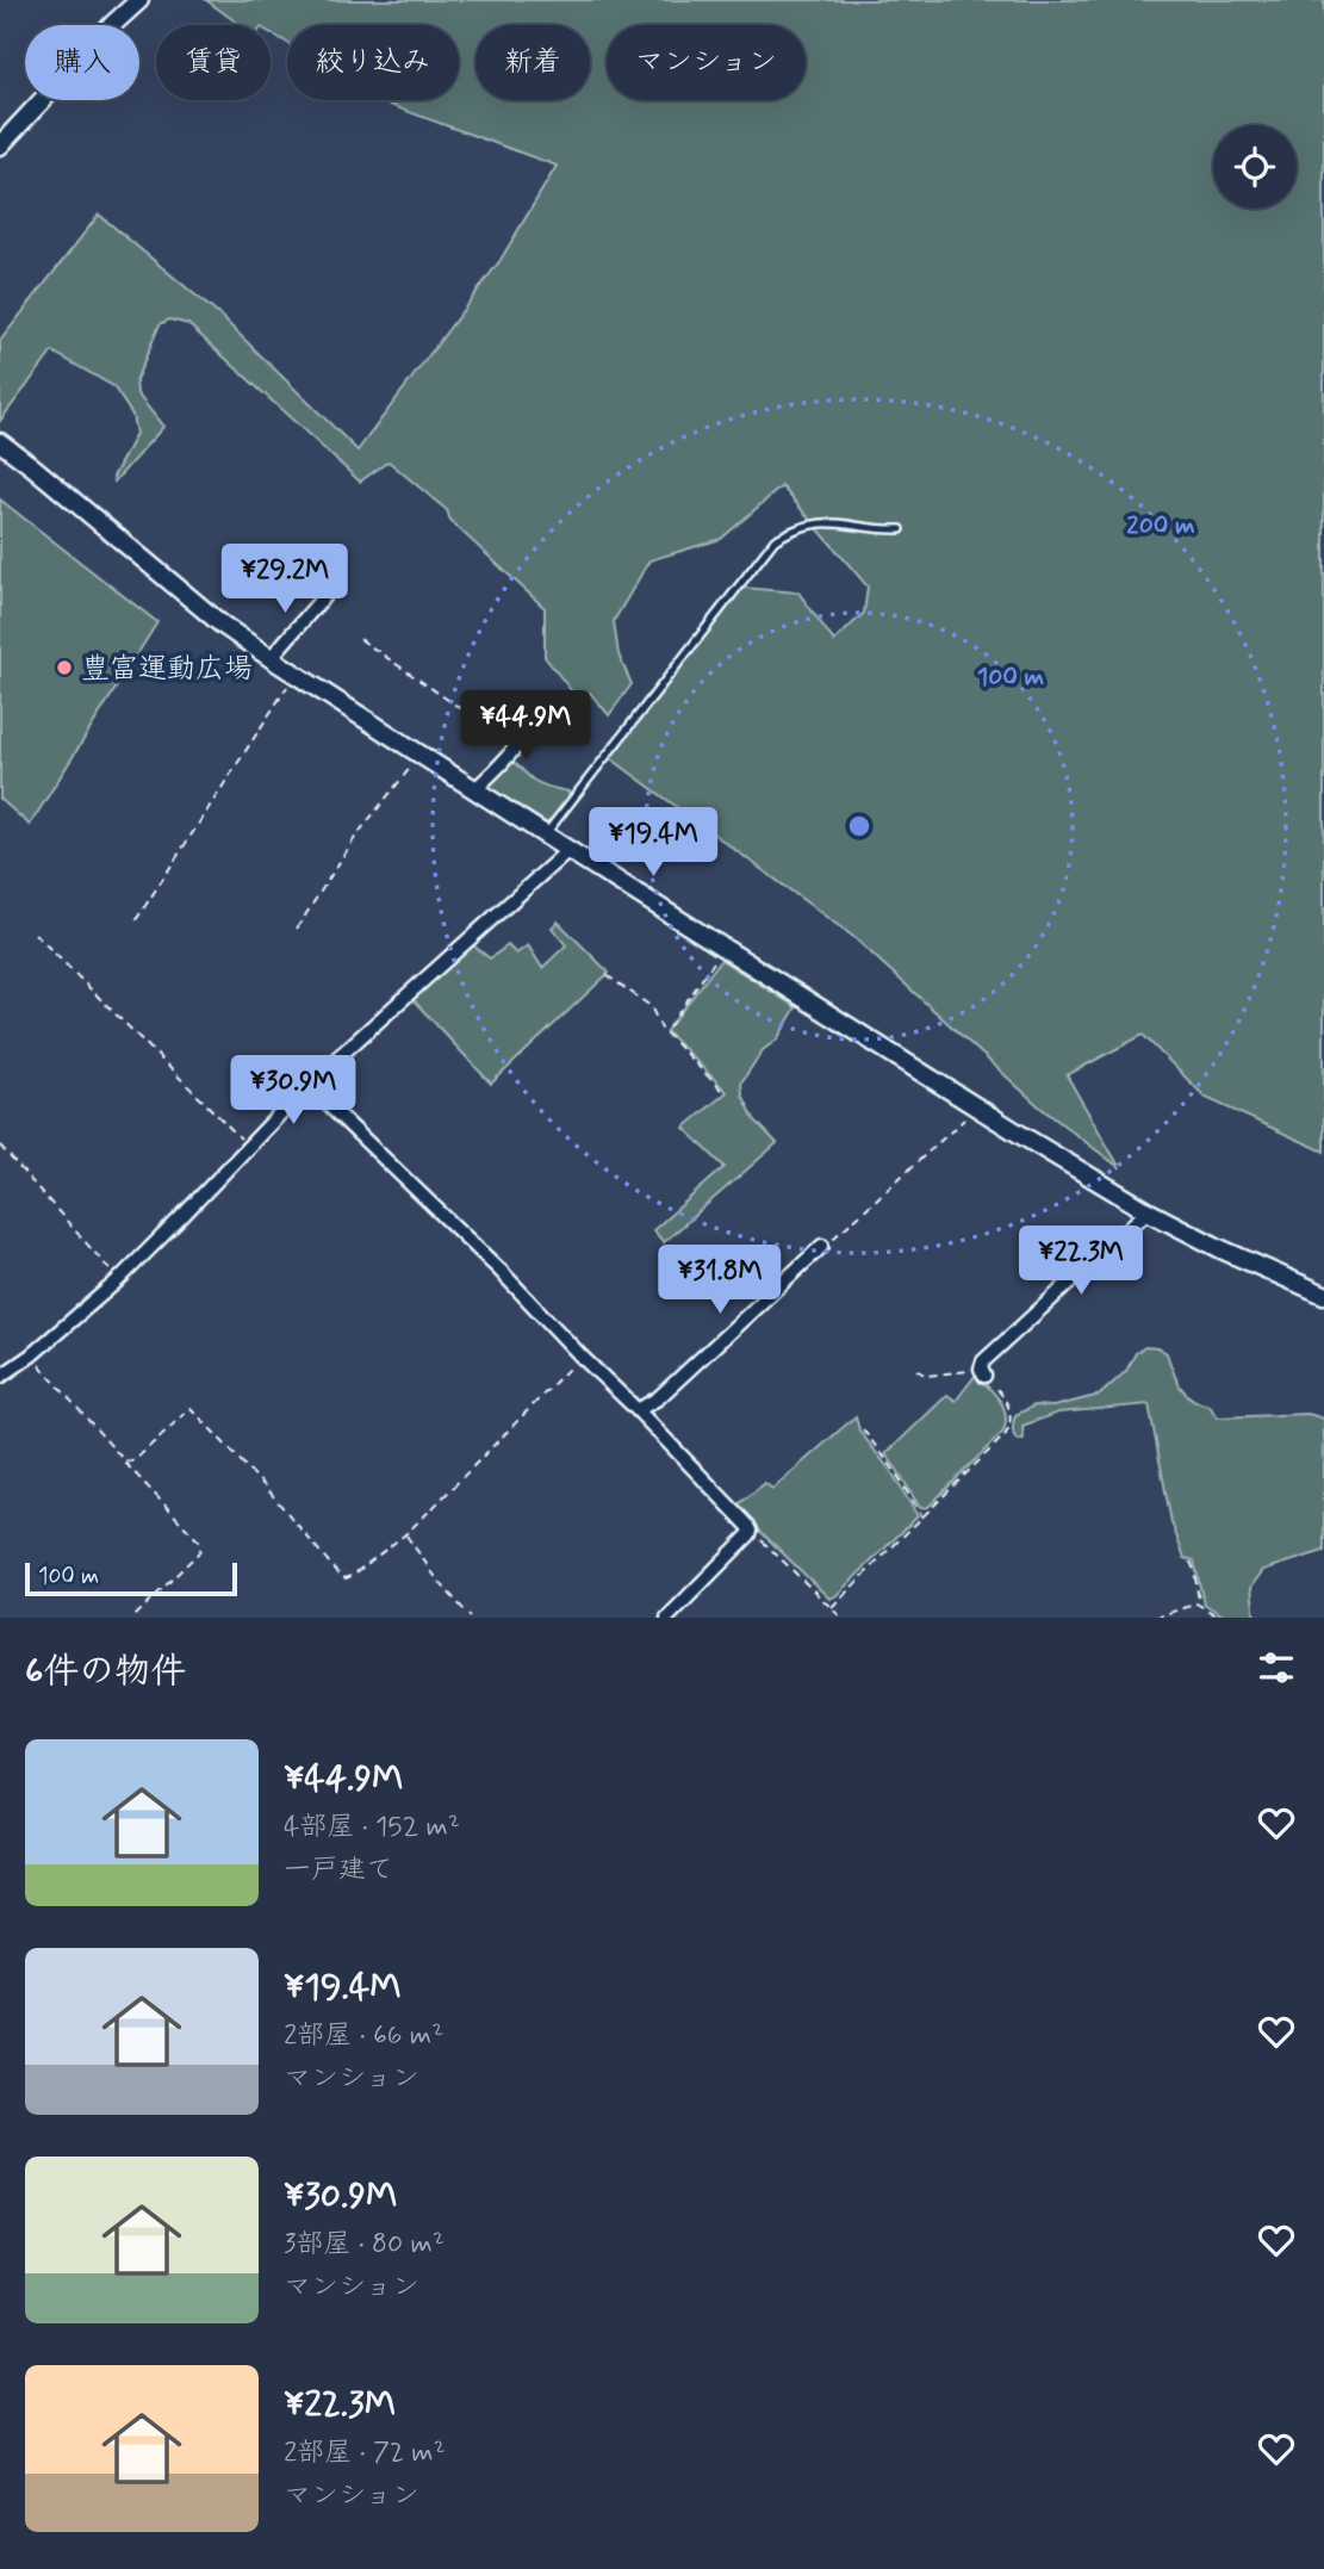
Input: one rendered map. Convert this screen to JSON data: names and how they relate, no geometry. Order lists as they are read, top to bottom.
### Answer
{
  "places": ["豊富運動広場"],
  "scale_bar": "100 m",
  "page": {
    "chip": [
      "購入",
      "賃貸",
      "絞り込み",
      "新着",
      "マンション"
    ],
    "price": [
      "¥29.2M",
      "¥44.9M",
      "¥19.4M",
      "¥30.9M",
      "¥22.3M",
      "¥31.8M"
    ],
    "scale": "100 m",
    "heading": "6件の物件",
    "list": [
      {
        "name": "¥44.9M",
        "note": "4部屋 · 152 m² · 一戸建て"
      },
      {
        "name": "¥19.4M",
        "note": "2部屋 · 66 m² · マンション"
      },
      {
        "name": "¥30.9M",
        "note": "3部屋 · 80 m² · マンション"
      },
      {
        "name": "¥22.3M",
        "note": "2部屋 · 72 m² · マンション"
      }
    ]
  },
  "rings": ["200 m", "100 m"]
}
